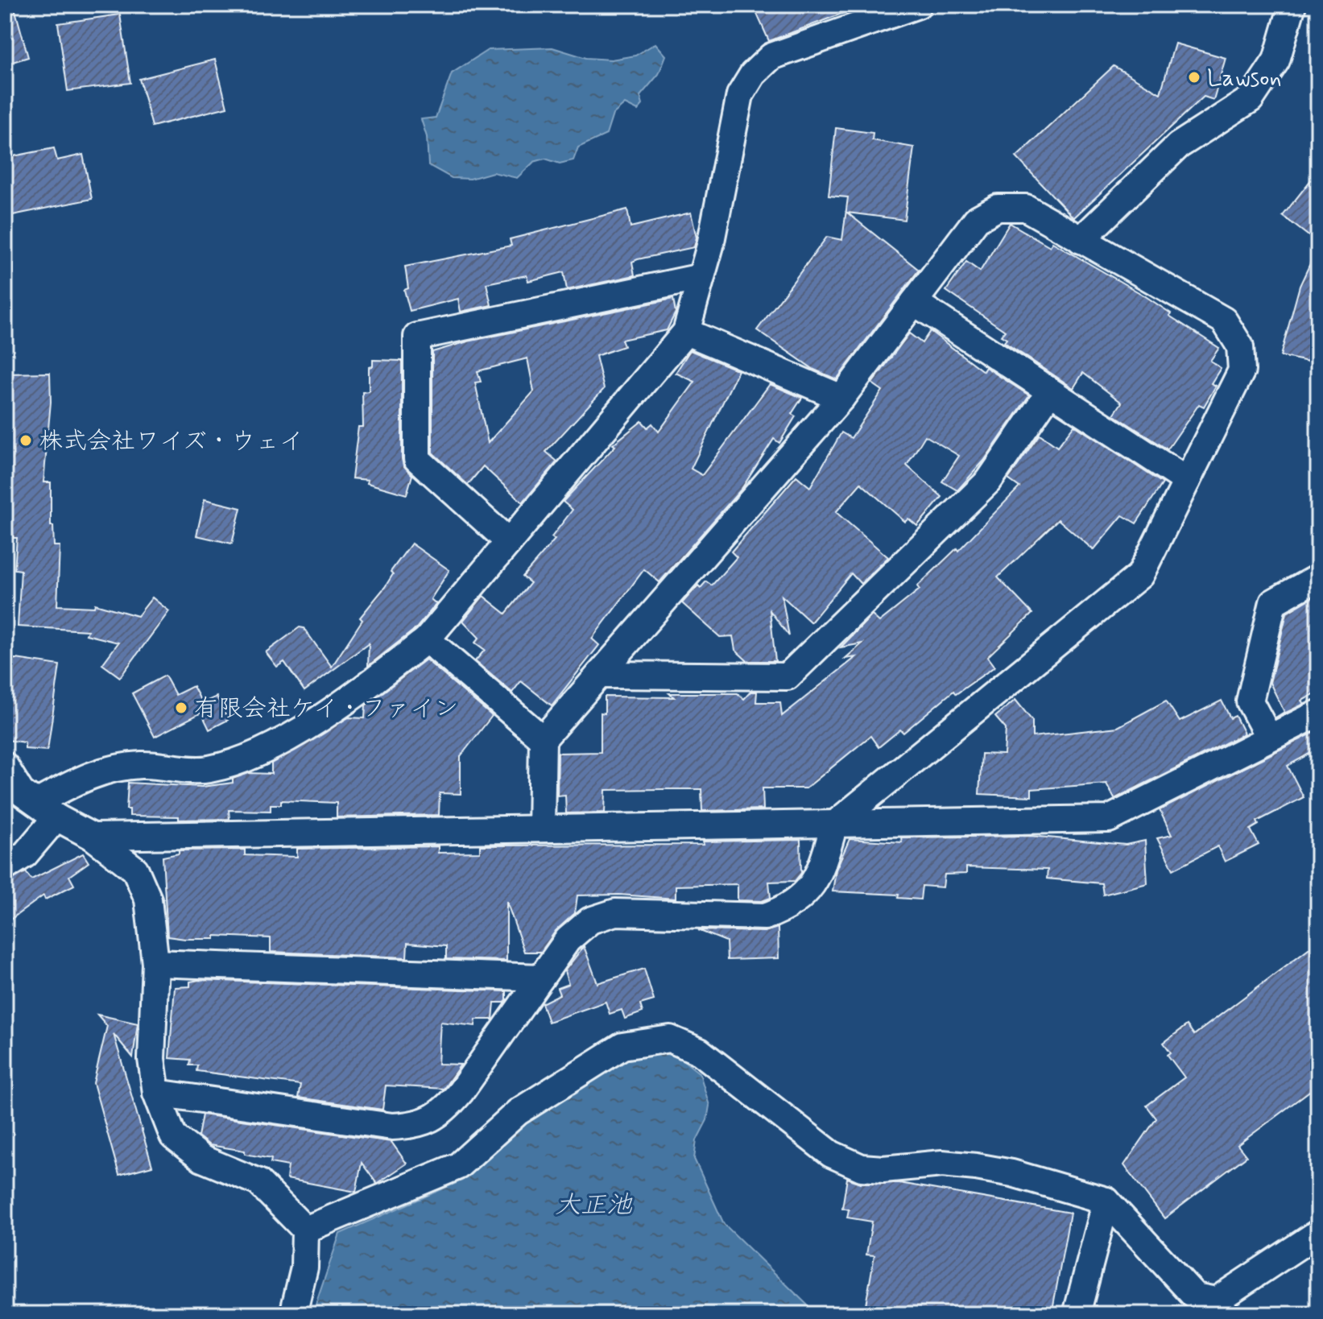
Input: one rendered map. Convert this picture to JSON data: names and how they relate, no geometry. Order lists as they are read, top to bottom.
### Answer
{
  "water": ["大正池"],
  "places": ["Lawson", "株式会社ワイズ・ウェイ", "有限会社ケイ・ファイン"]
}
